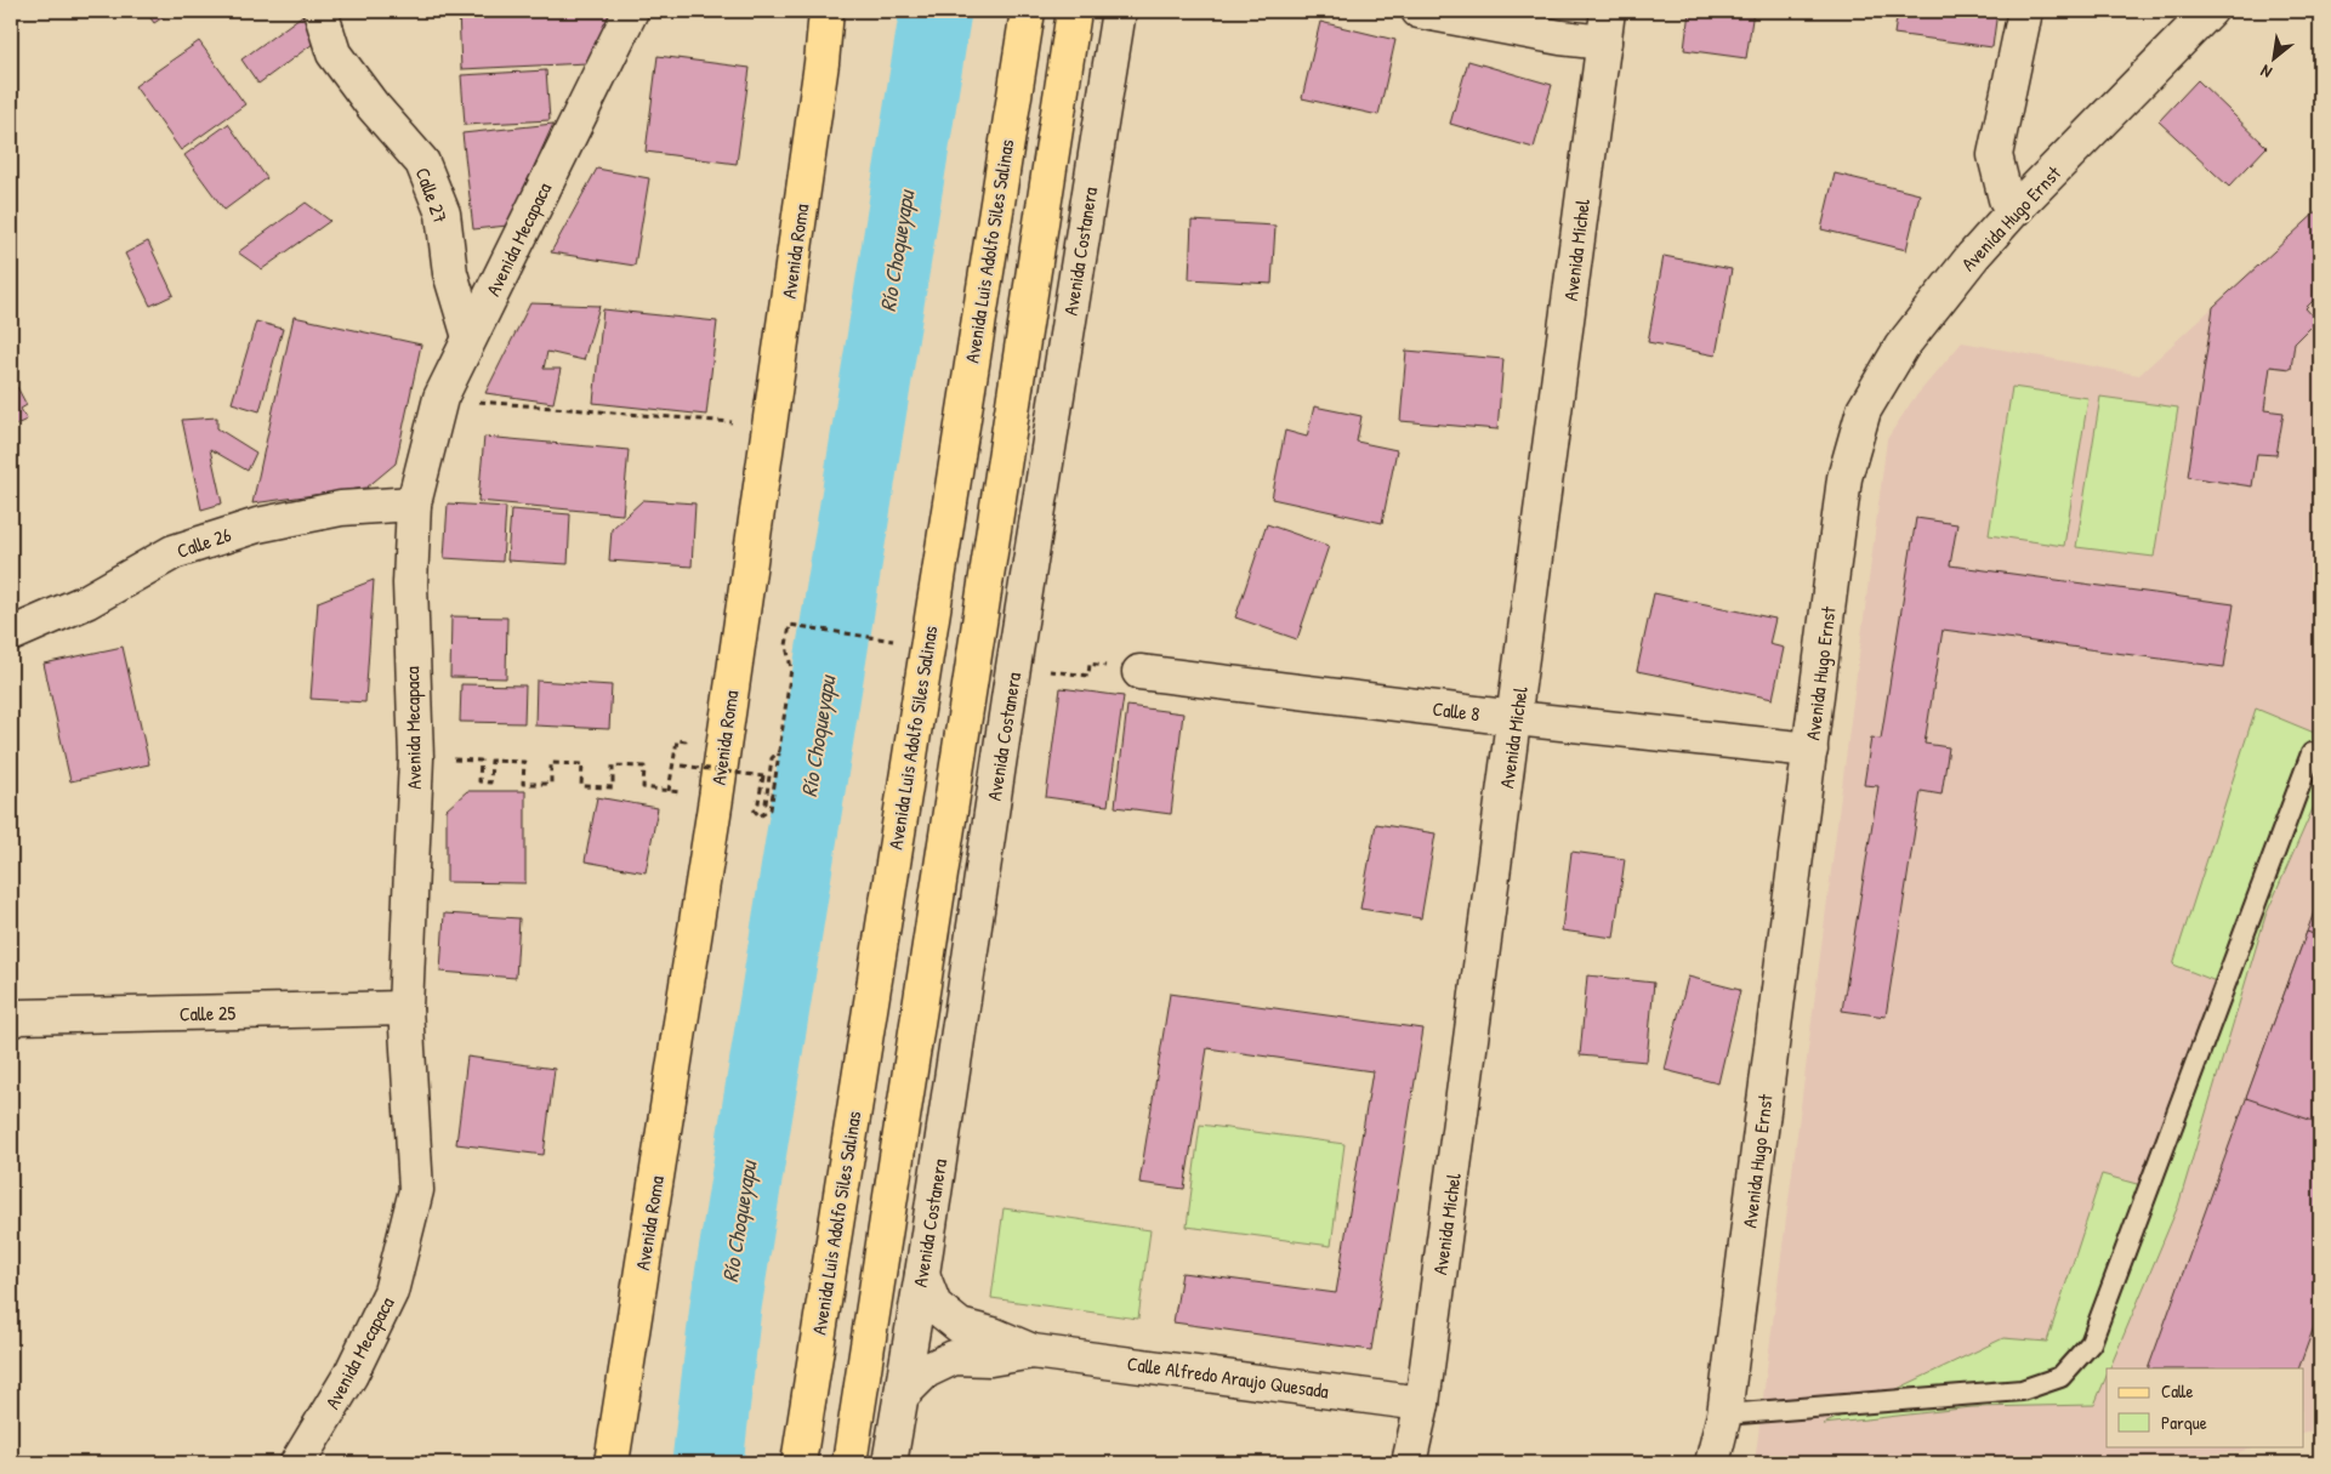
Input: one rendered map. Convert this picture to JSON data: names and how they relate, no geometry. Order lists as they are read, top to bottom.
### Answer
{
  "streets": {
    "main road": ["Avenida Roma", "Avenida Luis Adolfo Siles Salinas"],
    "street": [
      "Calle 27",
      "Avenida Hugo Ernst",
      "Avenida Mecapaca",
      "Avenida Michel",
      "Avenida Costanera",
      "Calle 26",
      "Calle 8",
      "Calle 25",
      "Calle Alfredo Araujo Quesada"
    ]
  },
  "crossings": [
    ["Calle 27", "Avenida Mecapaca"],
    ["Avenida Hugo Ernst", "Calle 8"],
    ["Avenida Mecapaca", "Calle 26"],
    ["Avenida Mecapaca", "Calle 25"],
    ["Avenida Michel", "Calle 8"],
    ["Avenida Michel", "Calle Alfredo Araujo Quesada"],
    ["Avenida Costanera", "Calle Alfredo Araujo Quesada"]
  ],
  "water": ["Río Choqueyapu"],
  "legend": ["Calle", "Parque"],
  "north": "bottom left"
}
